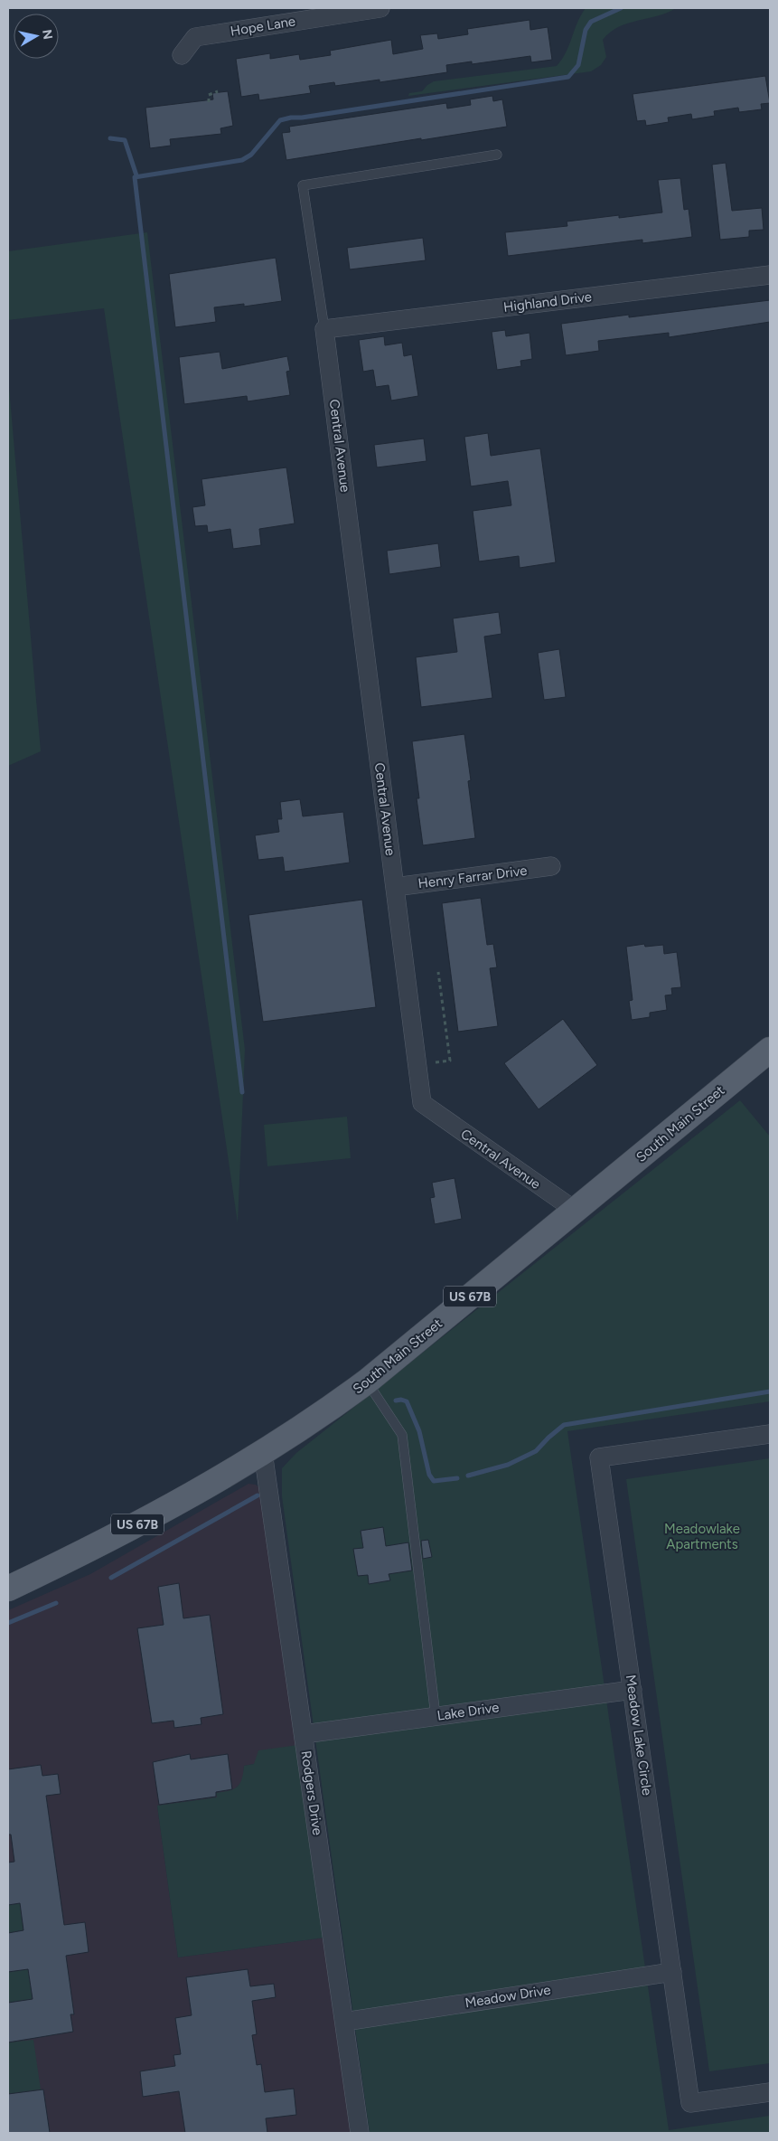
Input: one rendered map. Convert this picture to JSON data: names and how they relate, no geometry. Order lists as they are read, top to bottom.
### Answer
{
  "streets": {
    "main road": ["South Main Street", "US 67B"],
    "street": [
      "Hope Lane",
      "Highland Drive",
      "Central Avenue",
      "Henry Farrar Drive",
      "Lake Drive",
      "Meadow Lake Circle",
      "Rodgers Drive",
      "Meadow Drive"
    ]
  },
  "crossings": [
    ["Highland Drive", "Central Avenue"],
    ["Central Avenue", "Henry Farrar Drive"],
    ["Central Avenue", "South Main Street"],
    ["South Main Street", "Rodgers Drive"],
    ["Lake Drive", "Meadow Lake Circle"],
    ["Lake Drive", "Rodgers Drive"],
    ["Meadow Lake Circle", "Meadow Drive"],
    ["Rodgers Drive", "Meadow Drive"]
  ],
  "parks": ["Meadowlake Apartments"],
  "north": "right"
}
